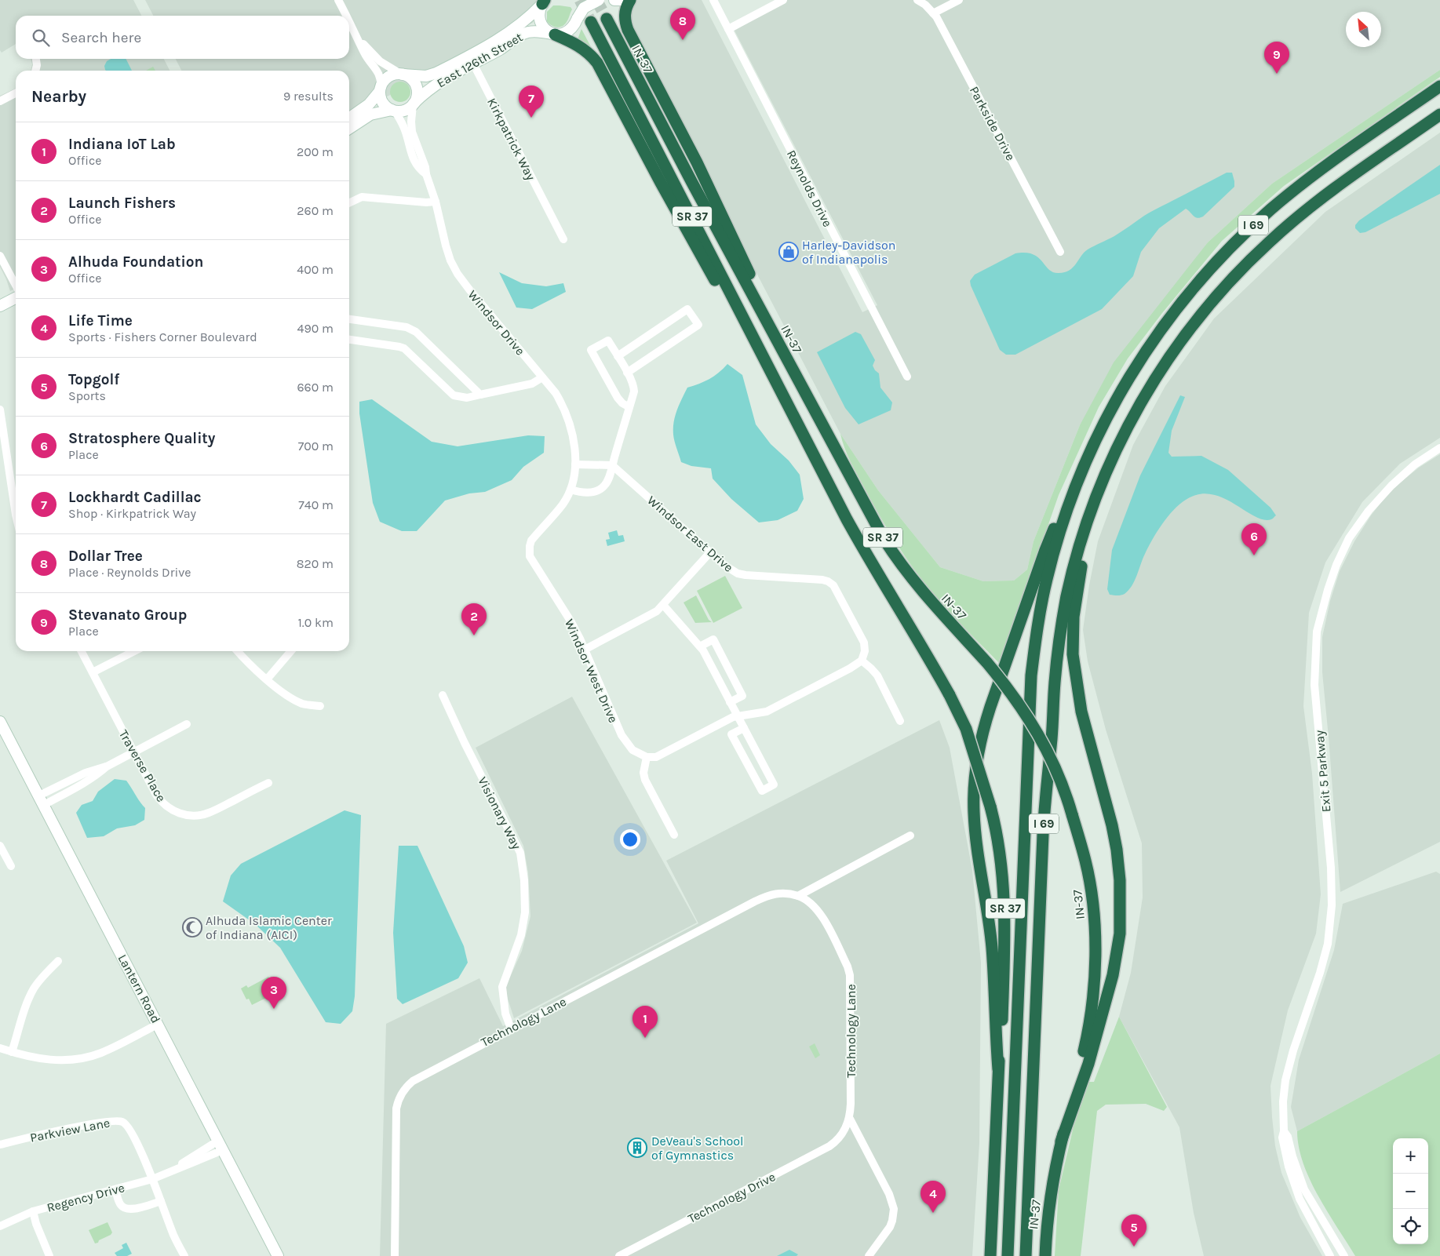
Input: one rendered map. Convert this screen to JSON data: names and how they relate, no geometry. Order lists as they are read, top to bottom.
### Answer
{
  "streets": {
    "highway": ["IN-37", "SR 37", "I 69"],
    "main road": ["East 126th Street", "Lantern Road"],
    "street": [
      "Parkside Drive",
      "Kirkpatrick Way",
      "Reynolds Drive",
      "Windsor Drive",
      "Windsor East Drive",
      "Windsor West Drive",
      "Traverse Place",
      "Exit 5 Parkway",
      "Visionary Way",
      "Technology Lane",
      "Parkview Lane",
      "Regency Drive",
      "Technology Drive"
    ]
  },
  "crossings": [
    ["East 126th Street", "Kirkpatrick Way"],
    ["East 126th Street", "Windsor Drive"],
    ["Windsor Drive", "Windsor West Drive"],
    ["Visionary Way", "Technology Lane"],
    ["Lantern Road", "Regency Drive"],
    ["Technology Lane", "Technology Drive"],
    ["Parkview Lane", "Regency Drive"]
  ],
  "places": {
    "shop": ["Harley-Davidson of Indianapolis"],
    "mosque": ["Alhuda Islamic Center of Indiana (AICI)"],
    "building": ["DeVeau's School of Gymnastics"]
  },
  "north": "top left",
  "page": {
    "pins": [
      "8",
      "9",
      "7",
      "6",
      "2",
      "3",
      "1",
      "4",
      "5"
    ],
    "search": "Search here",
    "heading": ["Nearby", "9 results"],
    "list": [
      {
        "mark": "1",
        "name": "Indiana IoT Lab",
        "note": "Office",
        "value": "200 m"
      },
      {
        "mark": "2",
        "name": "Launch Fishers",
        "note": "Office",
        "value": "260 m"
      },
      {
        "mark": "3",
        "name": "Alhuda Foundation",
        "note": "Office",
        "value": "400 m"
      },
      {
        "mark": "4",
        "name": "Life Time",
        "note": "Sports · Fishers Corner Boulevard",
        "value": "490 m"
      },
      {
        "mark": "5",
        "name": "Topgolf",
        "note": "Sports",
        "value": "660 m"
      },
      {
        "mark": "6",
        "name": "Stratosphere Quality",
        "note": "Place",
        "value": "700 m"
      },
      {
        "mark": "7",
        "name": "Lockhardt Cadillac",
        "note": "Shop · Kirkpatrick Way",
        "value": "740 m"
      },
      {
        "mark": "8",
        "name": "Dollar Tree",
        "note": "Place · Reynolds Drive",
        "value": "820 m"
      },
      {
        "mark": "9",
        "name": "Stevanato Group",
        "note": "Place",
        "value": "1.0 km"
      }
    ],
    "map_buttons": ["+", "−"]
  }
}
